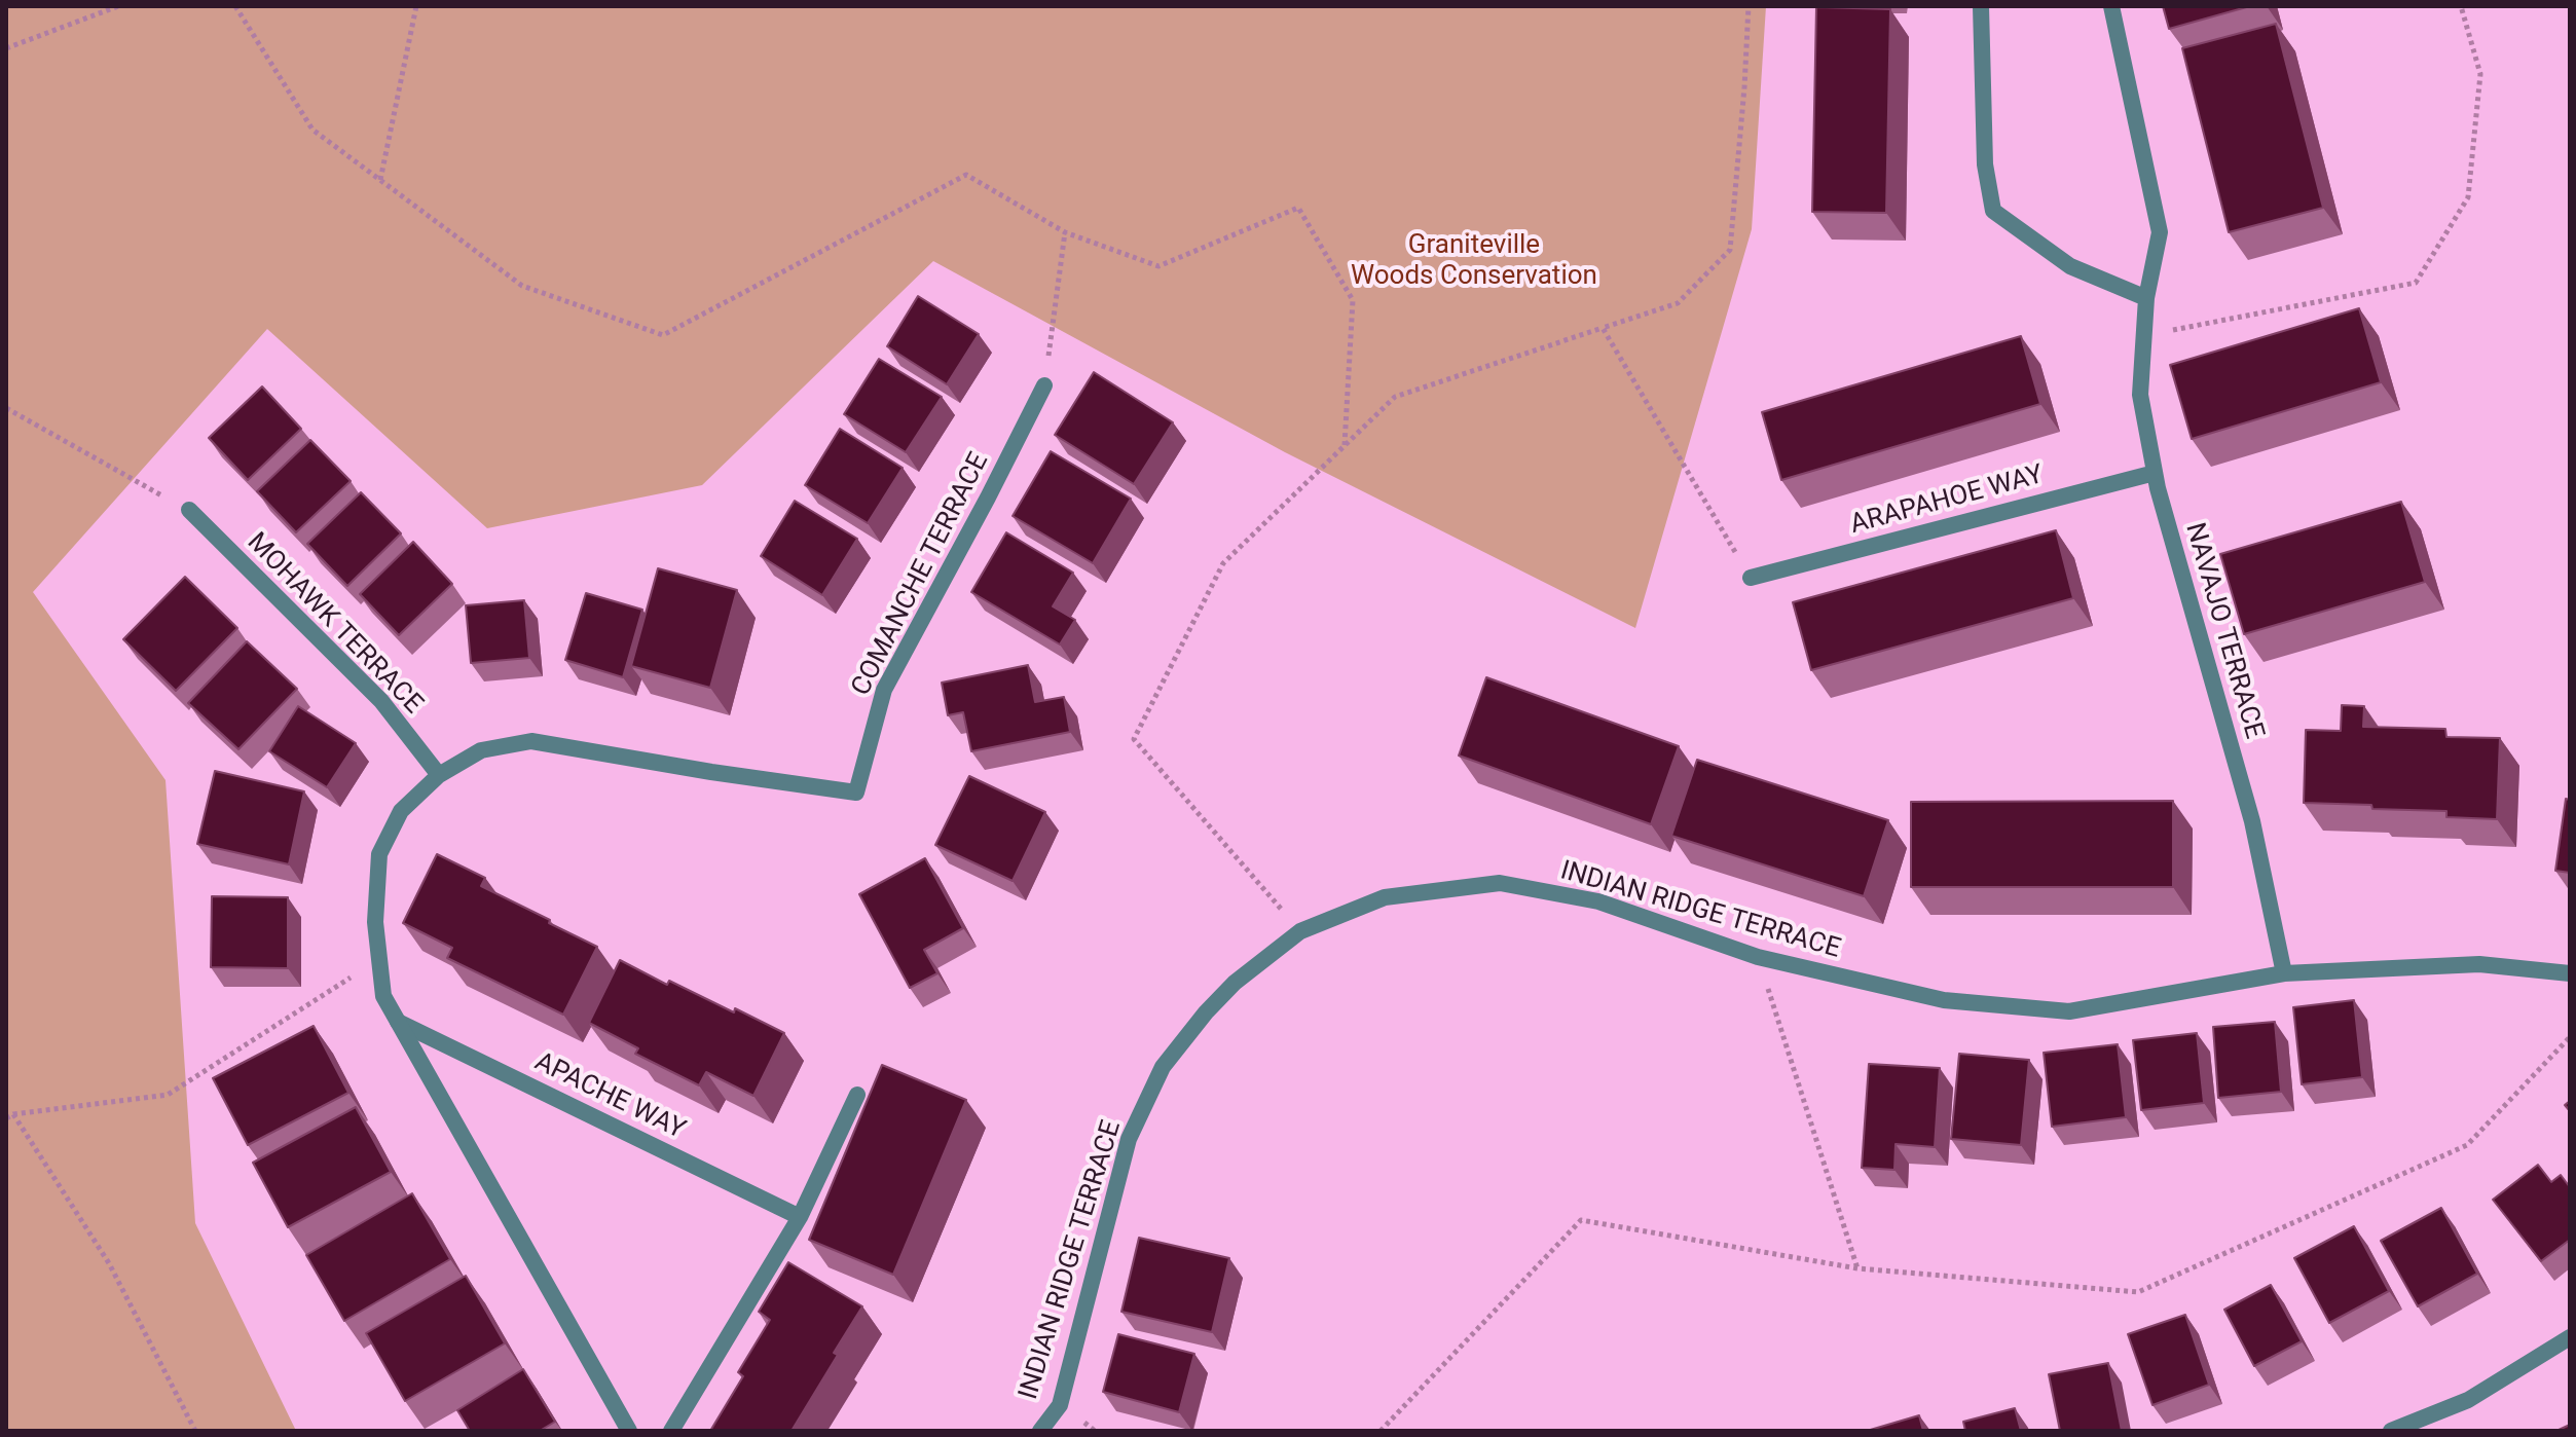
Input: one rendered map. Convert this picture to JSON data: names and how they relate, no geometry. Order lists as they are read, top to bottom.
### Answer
{
  "streets": {
    "street": [
      "ARAPAHOE WAY",
      "COMANCHE TERRACE",
      "MOHAWK TERRACE",
      "NAVAJO TERRACE",
      "INDIAN RIDGE TERRACE",
      "APACHE WAY"
    ]
  },
  "crossings": [
    ["ARAPAHOE WAY", "NAVAJO TERRACE"],
    ["COMANCHE TERRACE", "MOHAWK TERRACE"],
    ["NAVAJO TERRACE", "INDIAN RIDGE TERRACE"]
  ],
  "parks": ["Graniteville Woods Conservation"]
}
